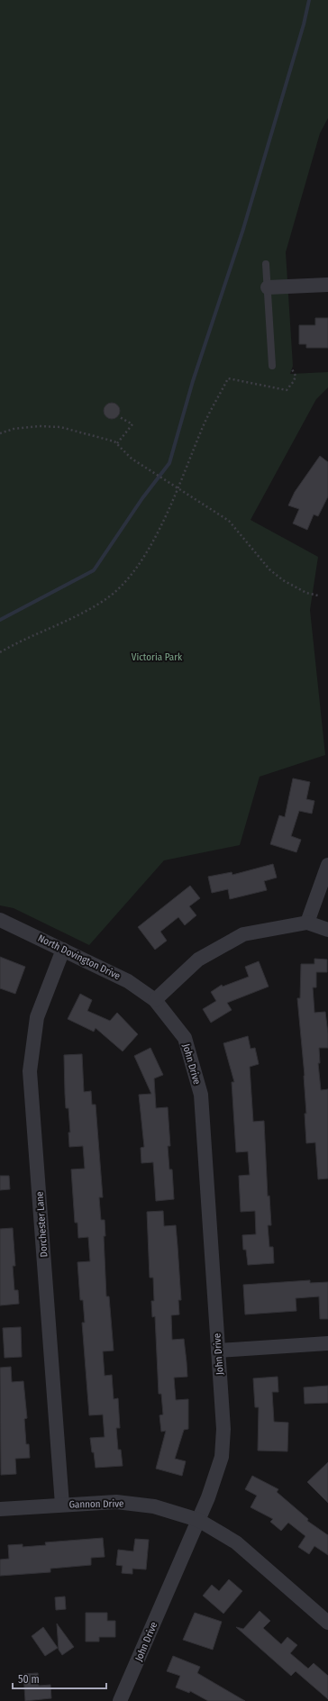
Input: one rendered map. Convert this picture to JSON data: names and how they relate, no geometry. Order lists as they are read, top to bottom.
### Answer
{
  "streets": {
    "street": [
      "North Dovington Drive",
      "John Drive",
      "Dorchester Lane",
      "Gannon Drive"
    ]
  },
  "crossings": [
    ["North Dovington Drive", "John Drive"],
    ["North Dovington Drive", "Dorchester Lane"],
    ["John Drive", "Gannon Drive"],
    ["Dorchester Lane", "Gannon Drive"]
  ],
  "parks": ["Victoria Park"],
  "scale_bar": "50 m"
}
